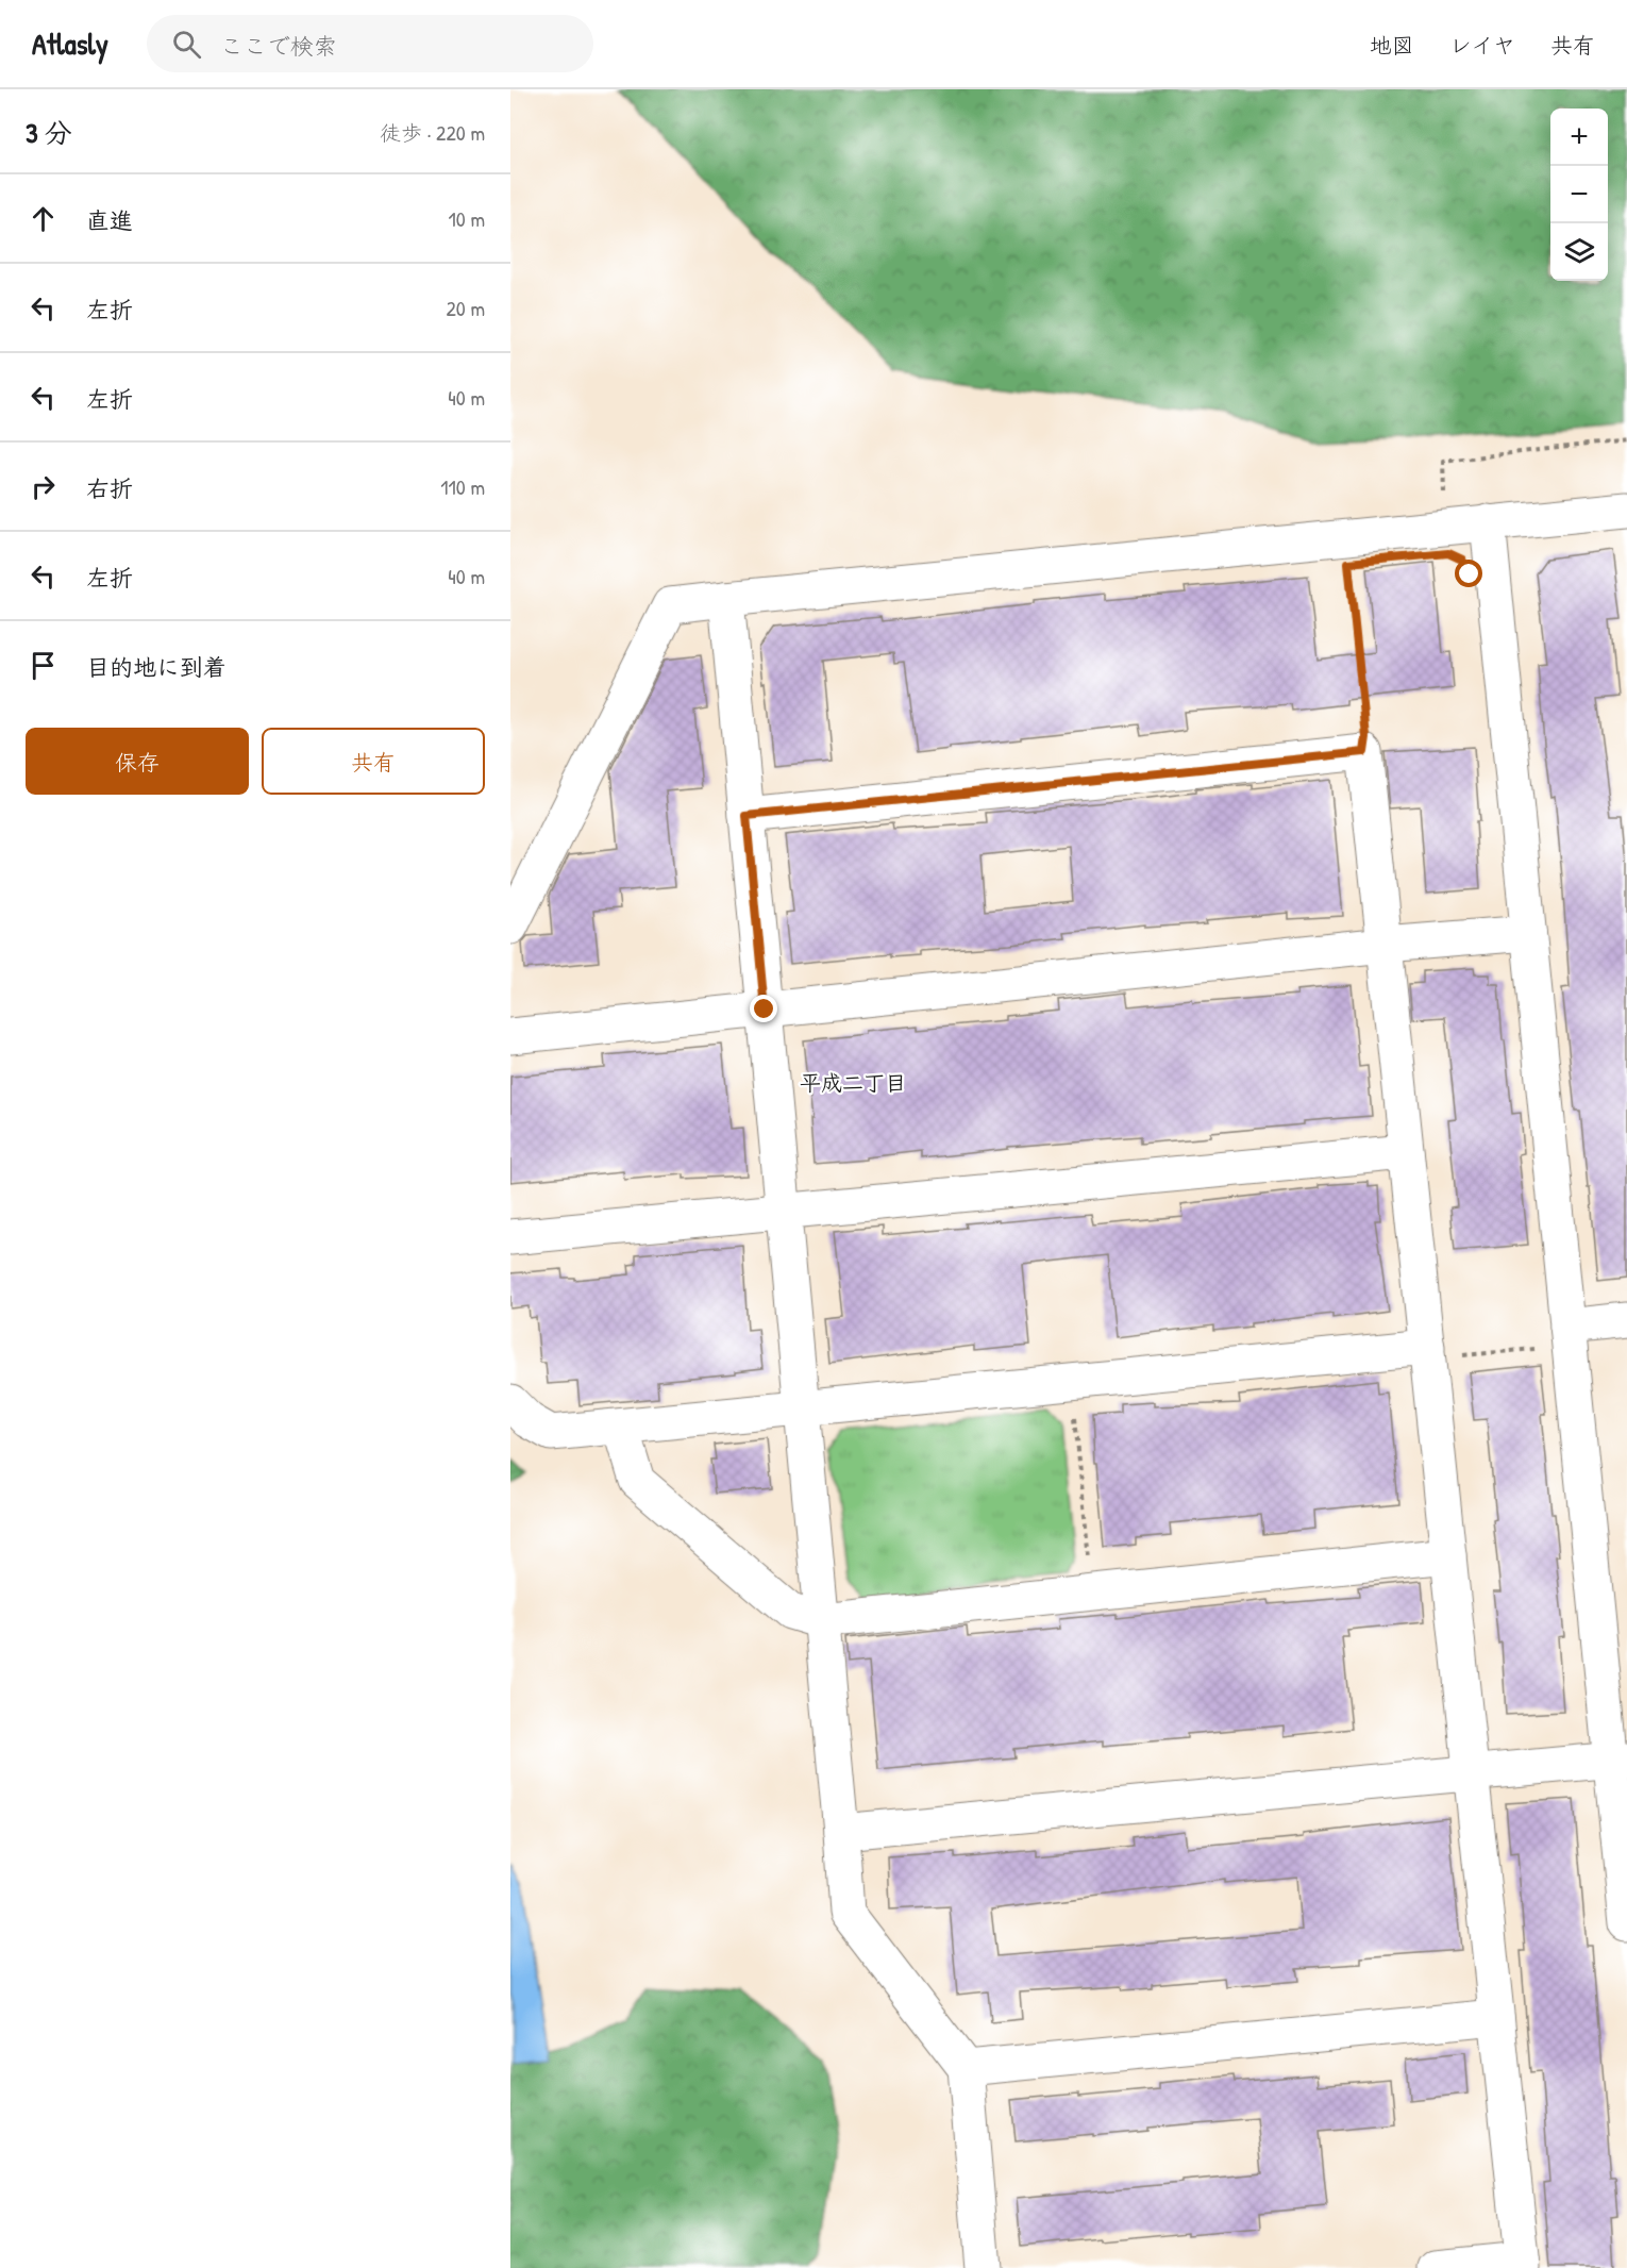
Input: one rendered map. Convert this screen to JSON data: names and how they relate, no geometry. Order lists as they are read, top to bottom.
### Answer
{
  "districts": ["平成二丁目"],
  "page": {
    "header": "Atlasly",
    "search": "ここで検索",
    "nav": ["地図", "レイヤ", "共有"],
    "heading": ["3 分", "徒歩 · 220 m"],
    "map_buttons": ["+", "−"],
    "list": [
      ["直進", "10 m"],
      ["左折", "20 m"],
      ["左折", "40 m"],
      ["右折", "110 m"],
      ["左折", "40 m"],
      "目的地に到着"
    ],
    "buttons": ["保存", "共有"]
  }
}
